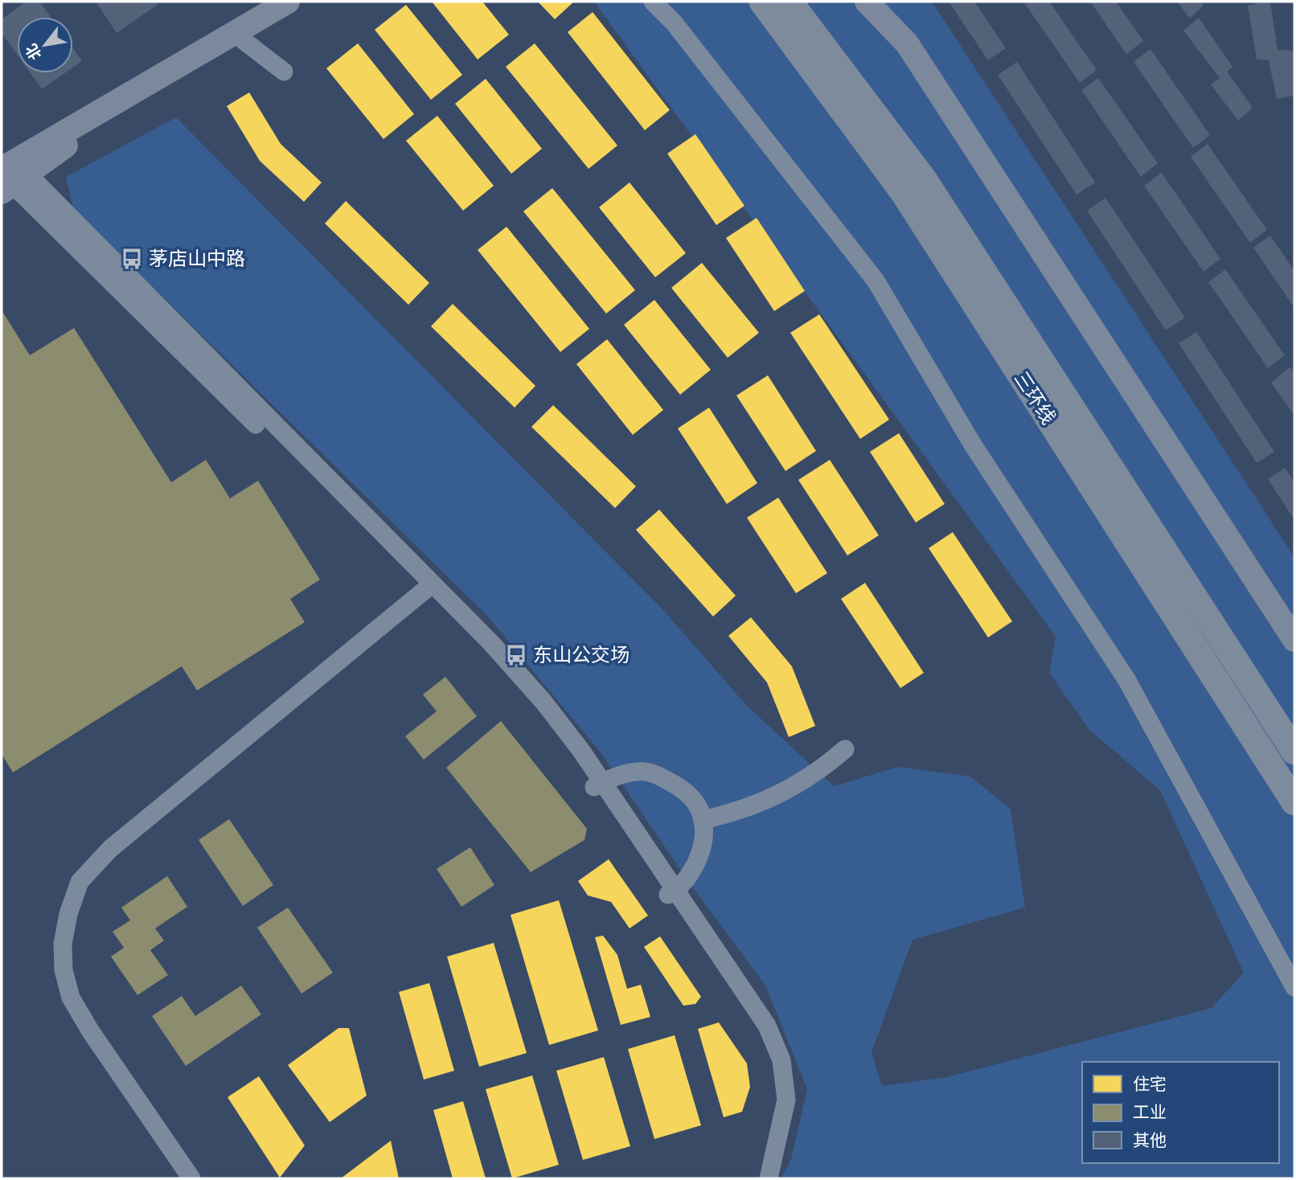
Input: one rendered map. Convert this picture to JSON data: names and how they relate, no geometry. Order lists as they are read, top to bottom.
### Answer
{
  "streets": {
    "highway": ["三环线"]
  },
  "places": {
    "bus stop": ["茅店山中路", "东山公交场"]
  },
  "legend": ["住宅", "工业", "其他"],
  "north": "bottom left"
}
